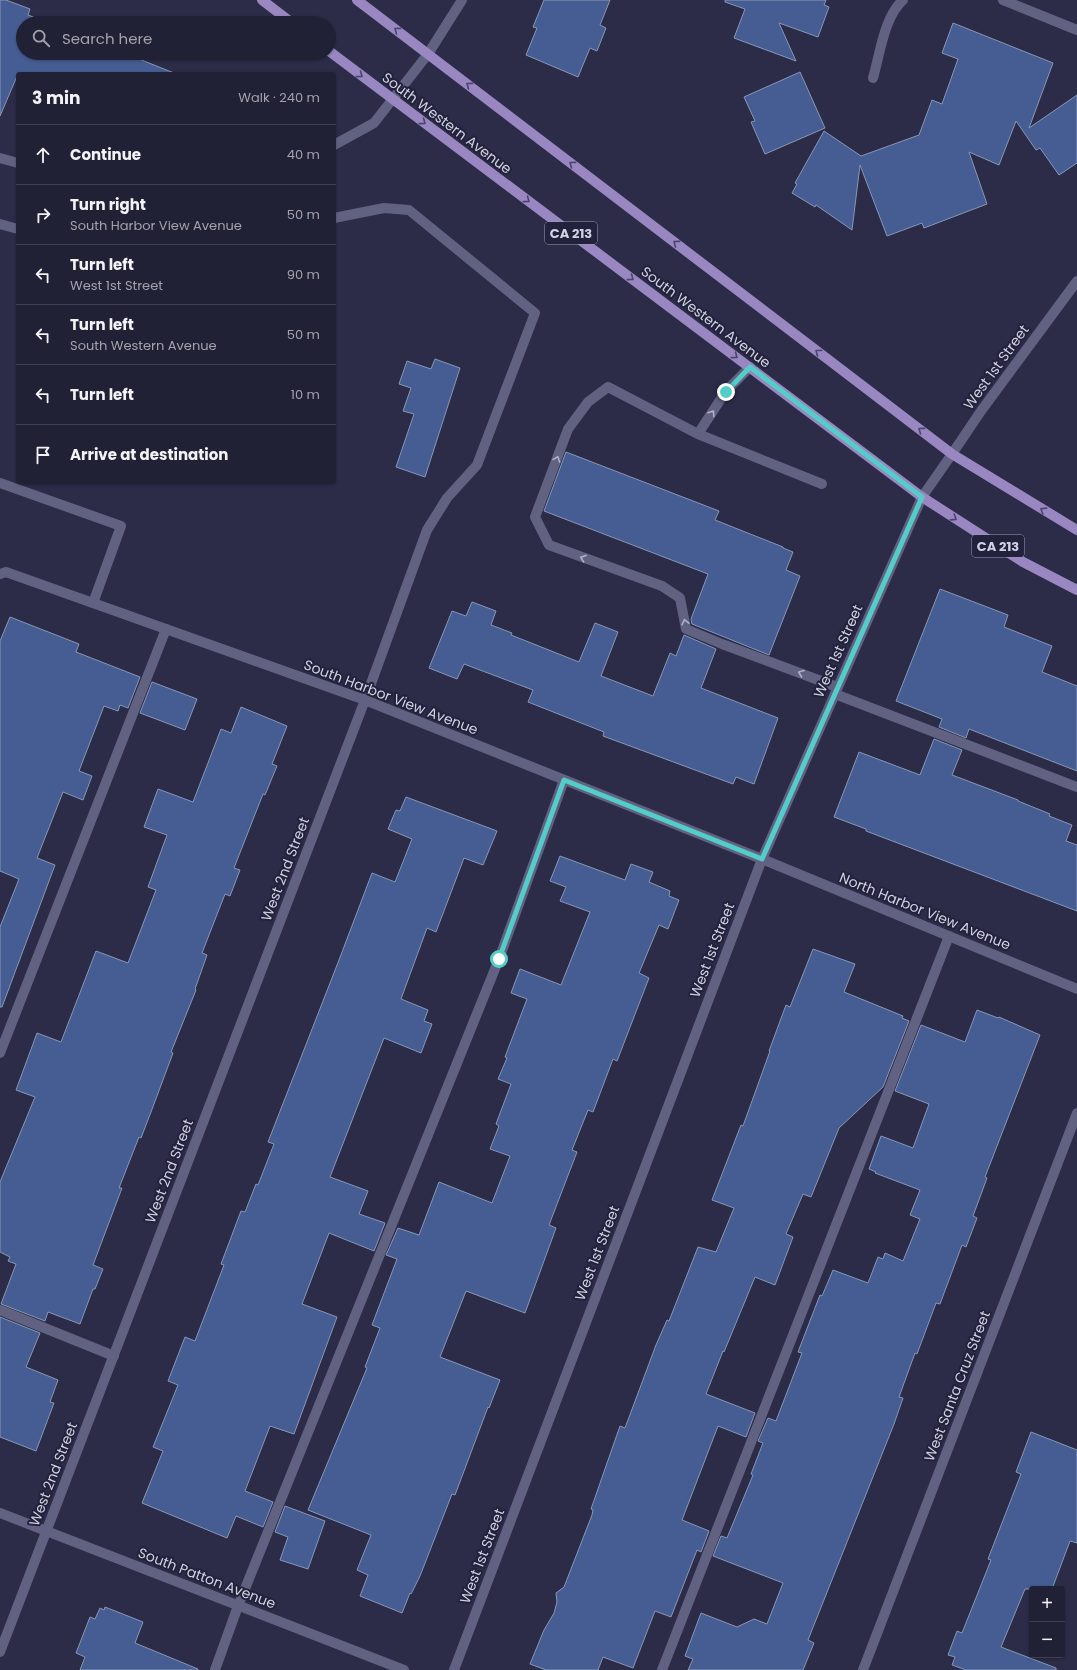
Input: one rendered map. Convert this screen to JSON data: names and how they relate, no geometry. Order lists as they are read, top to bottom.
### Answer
{
  "streets": {
    "main road": ["South Western Avenue", "CA 213"],
    "street": [
      "West 1st Street",
      "South Harbor View Avenue",
      "West 2nd Street",
      "North Harbor View Avenue",
      "West Santa Cruz Street",
      "South Patton Avenue"
    ]
  },
  "crossings": [
    ["South Western Avenue", "West 1st Street"],
    ["West 1st Street", "South Harbor View Avenue"],
    ["West 1st Street", "North Harbor View Avenue"],
    ["South Harbor View Avenue", "West 2nd Street"],
    ["South Harbor View Avenue", "North Harbor View Avenue"],
    ["West 2nd Street", "South Patton Avenue"]
  ],
  "page": {
    "search": "Search here",
    "heading": ["3 min", "Walk · 240 m"],
    "list": [
      ["Continue", "40 m"],
      ["Turn right", "South Harbor View Avenue", "50 m"],
      ["Turn left", "West 1st Street", "90 m"],
      ["Turn left", "South Western Avenue", "50 m"],
      ["Turn left", "10 m"],
      "Arrive at destination"
    ],
    "map_buttons": ["+", "−"]
  }
}
